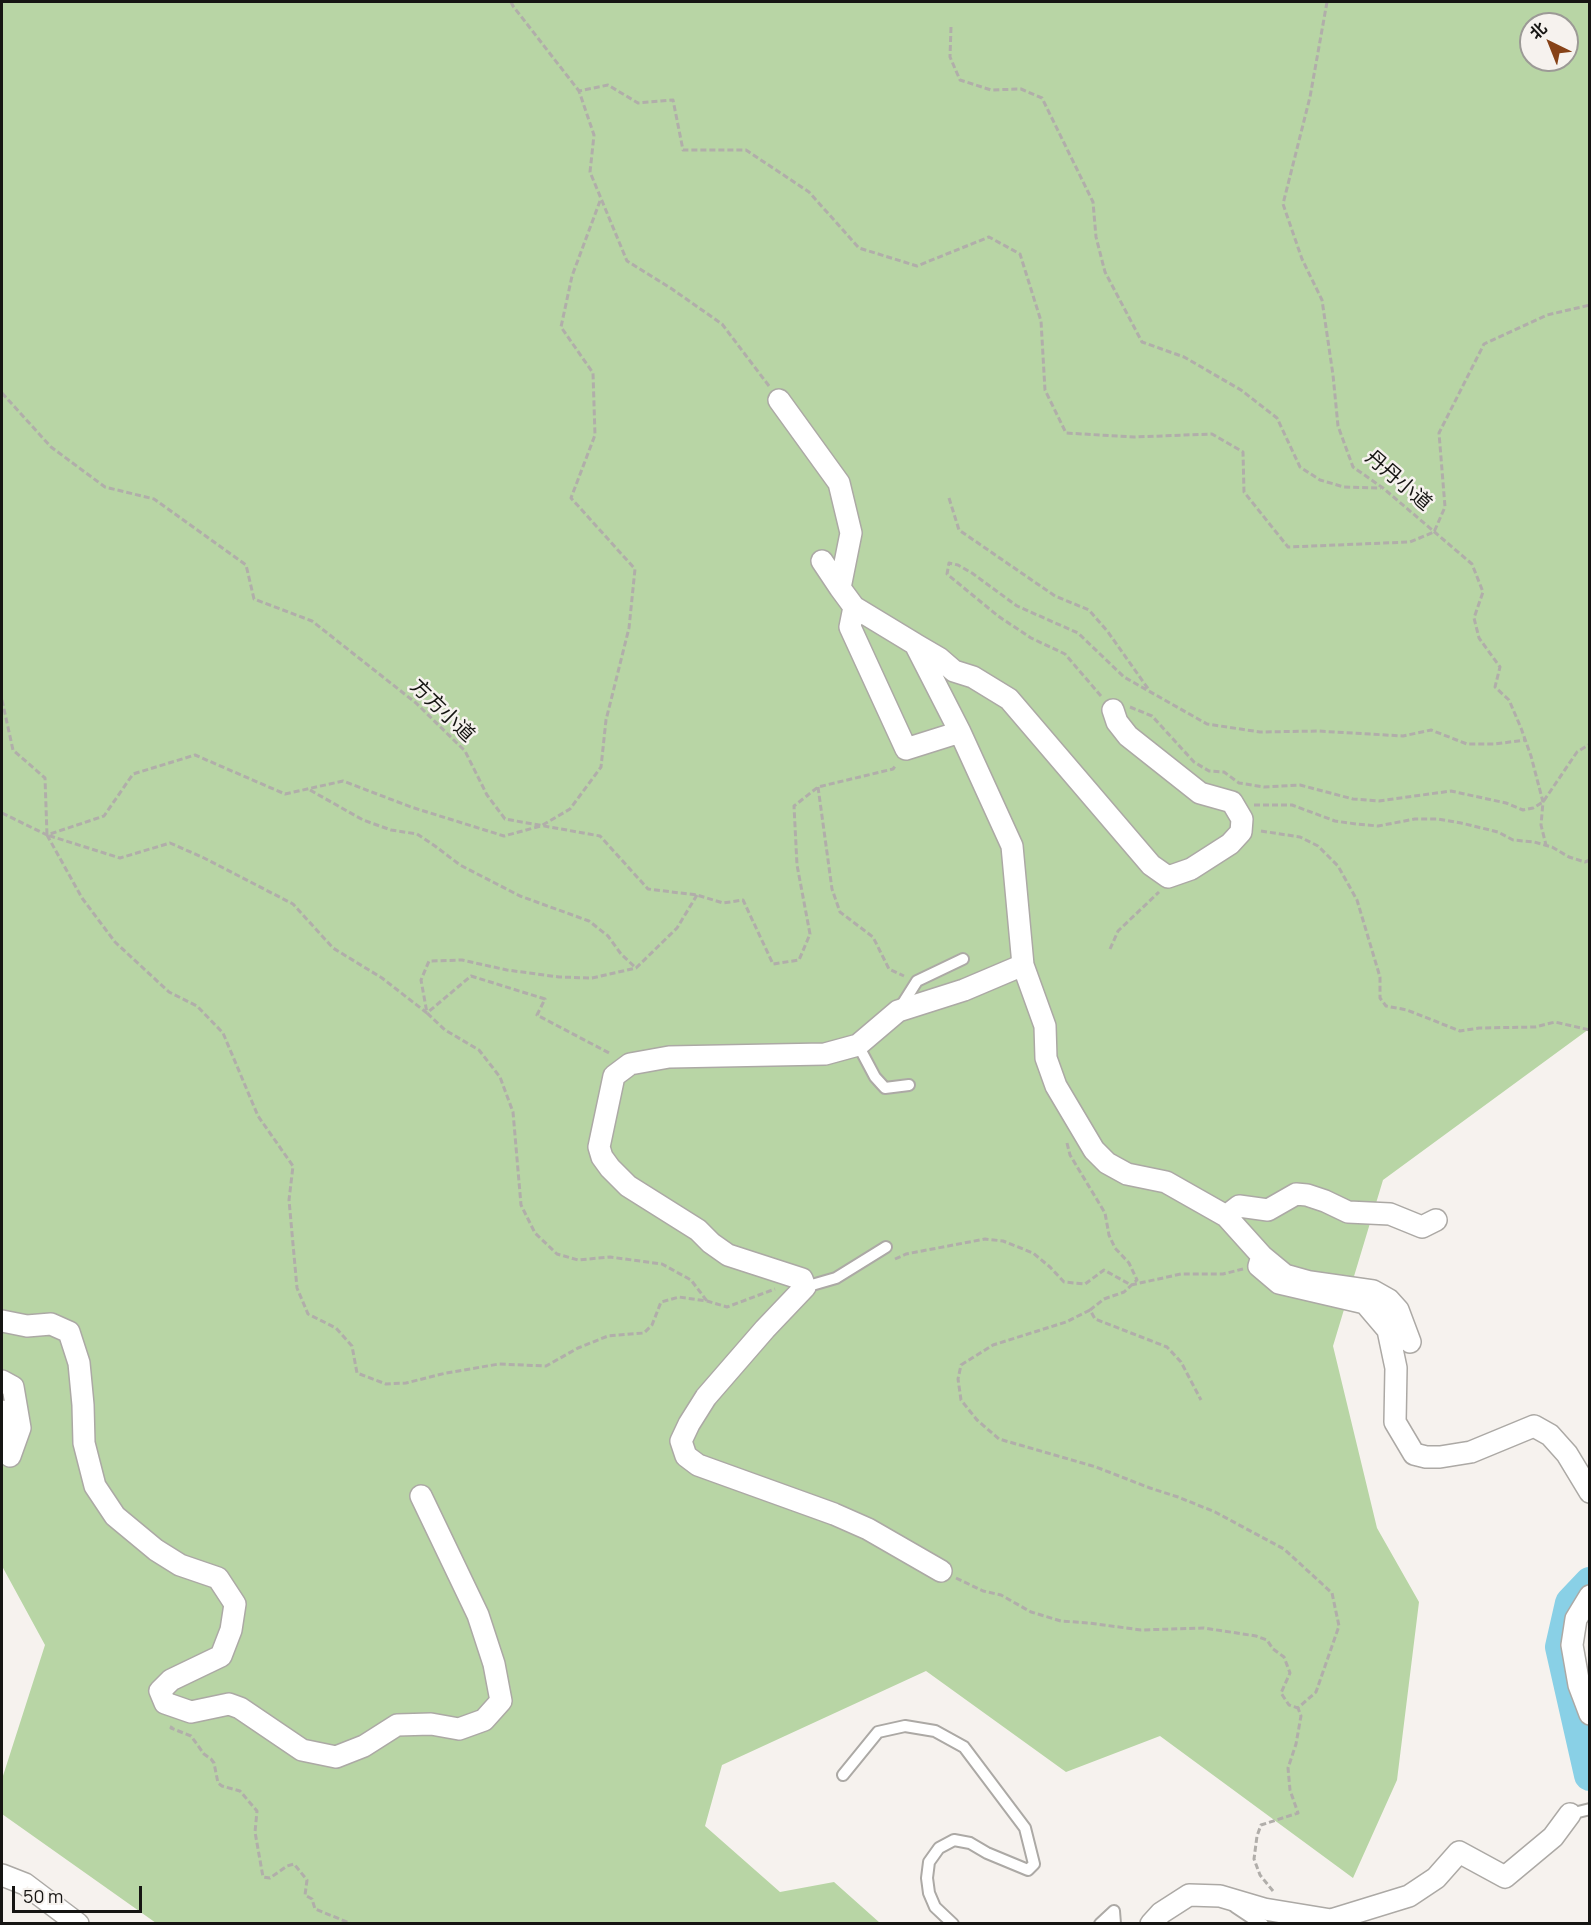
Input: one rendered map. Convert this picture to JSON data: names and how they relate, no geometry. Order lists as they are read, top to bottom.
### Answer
{
  "streets": {
    "path": ["丹丹小道", "方方小道"]
  },
  "scale_bar": "50 m",
  "north": "top left"
}
